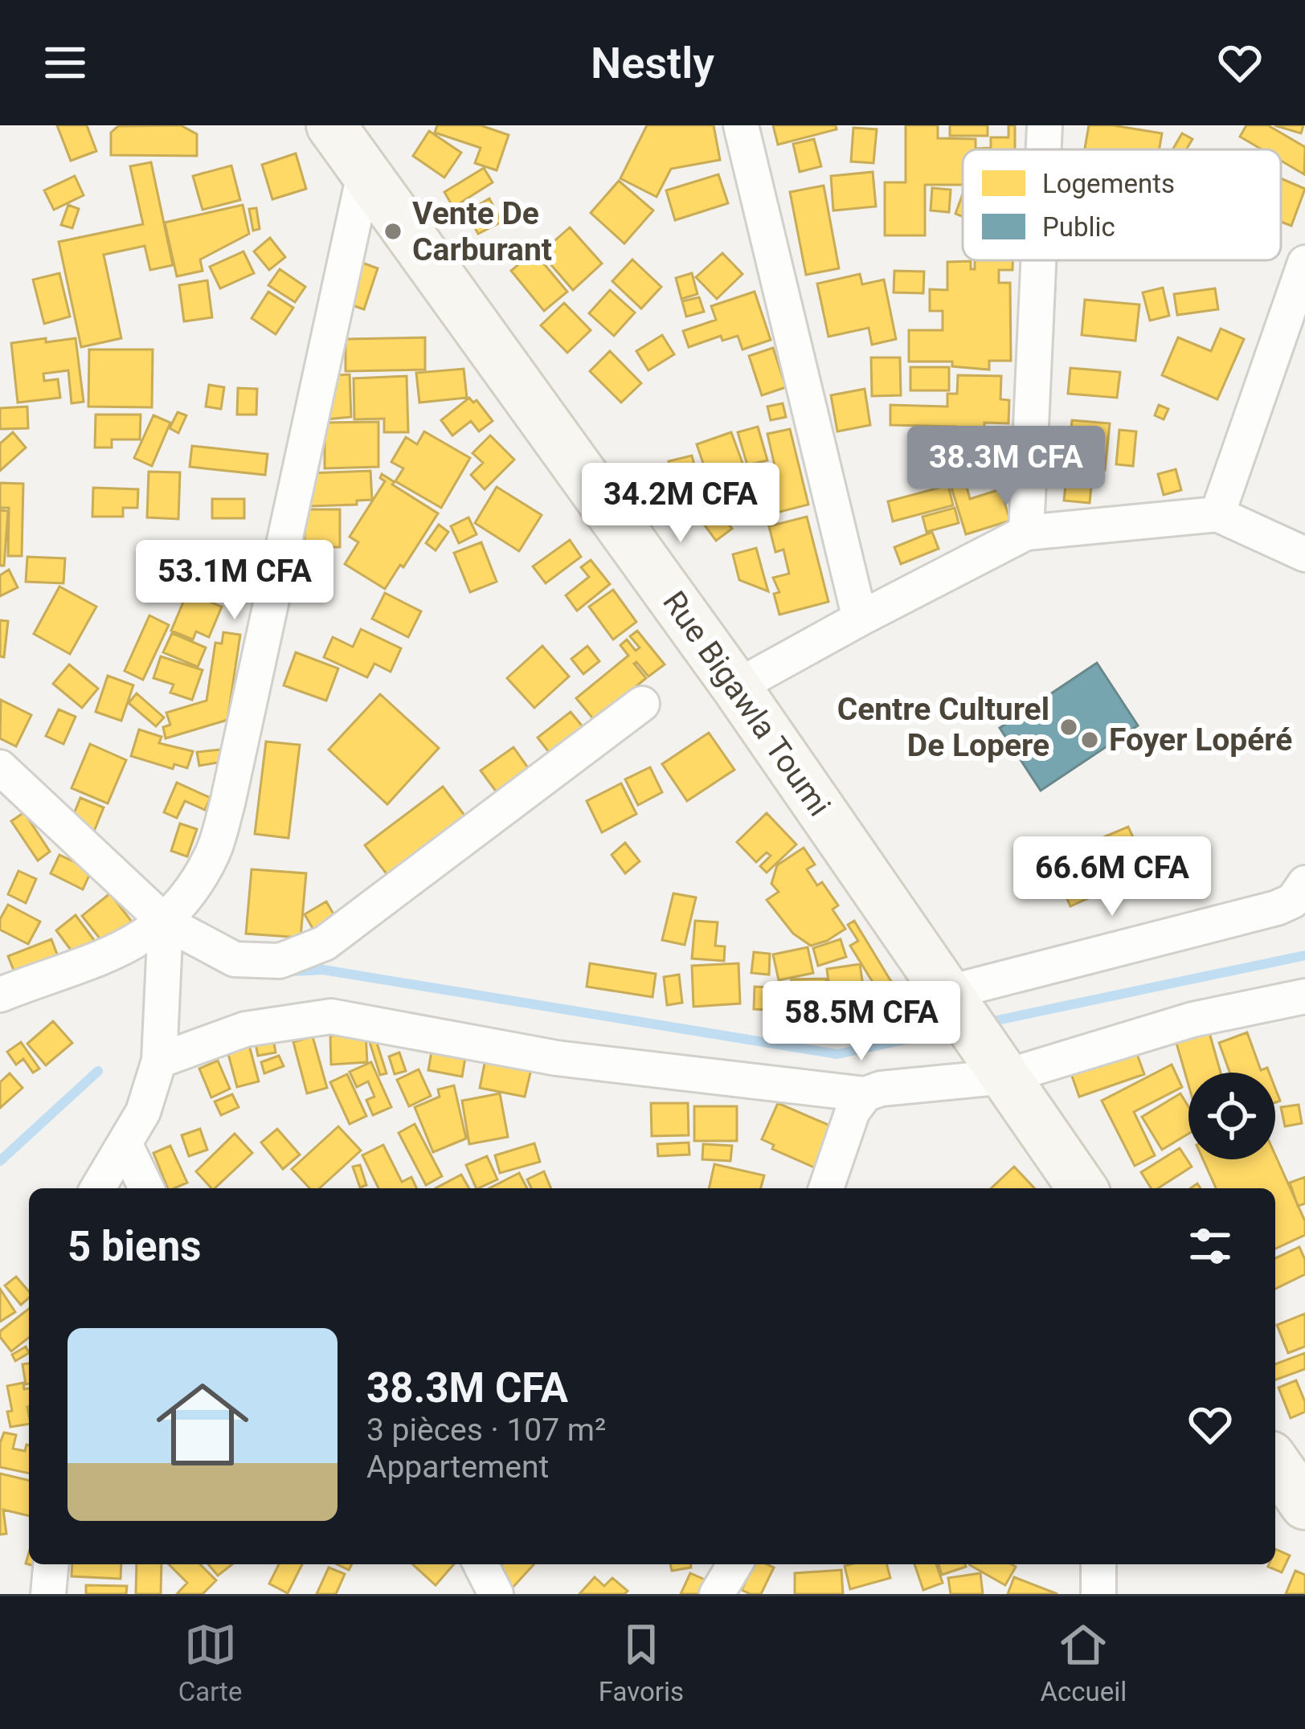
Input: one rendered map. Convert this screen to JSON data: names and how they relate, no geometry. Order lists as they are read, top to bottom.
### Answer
{
  "streets": {
    "street": ["Rue Bigawla Toumi"]
  },
  "places": ["Vente De Carburant", "Centre Culturel De Lopere", "Foyer Lopéré"],
  "legend": ["Logements", "Public"],
  "page": {
    "header": "Nestly",
    "price": [
      "38.3M CFA",
      "34.2M CFA",
      "53.1M CFA",
      "66.6M CFA",
      "58.5M CFA"
    ],
    "heading": "5 biens",
    "list": [
      {
        "name": "38.3M CFA",
        "note": "3 pièces · 107 m² · Appartement"
      }
    ],
    "tabs": ["Carte", "Favoris", "Accueil"]
  }
}
